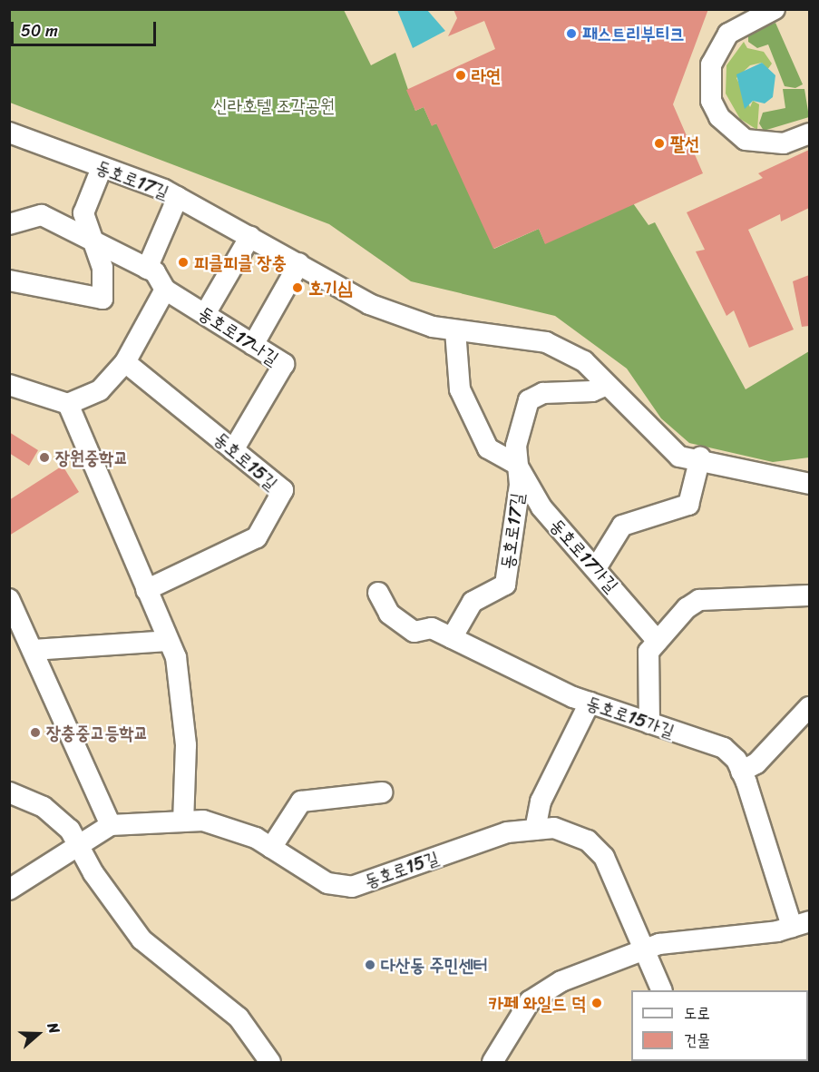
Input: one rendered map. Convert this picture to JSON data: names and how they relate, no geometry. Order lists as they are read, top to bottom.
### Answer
{
  "streets": {
    "street": [
      "동호로17길",
      "동호로17나길",
      "동호로15길",
      "동호로17가길",
      "동호로15가길"
    ]
  },
  "crossings": [
    ["동호로17길", "동호로17가길"],
    ["동호로17길", "동호로15가길"],
    ["동호로17나길", "동호로15길"]
  ],
  "parks": ["신라호텔 조각공원"],
  "places": [
    "패스트리부티크",
    "라연",
    "팔선",
    "피클피클 장충",
    "호기심",
    "장원중학교",
    "장충중고등학교",
    "다산동 주민센터",
    "카페 와일드 덕"
  ],
  "legend": ["도로", "건물"],
  "scale_bar": "50 m",
  "north": "right"
}
